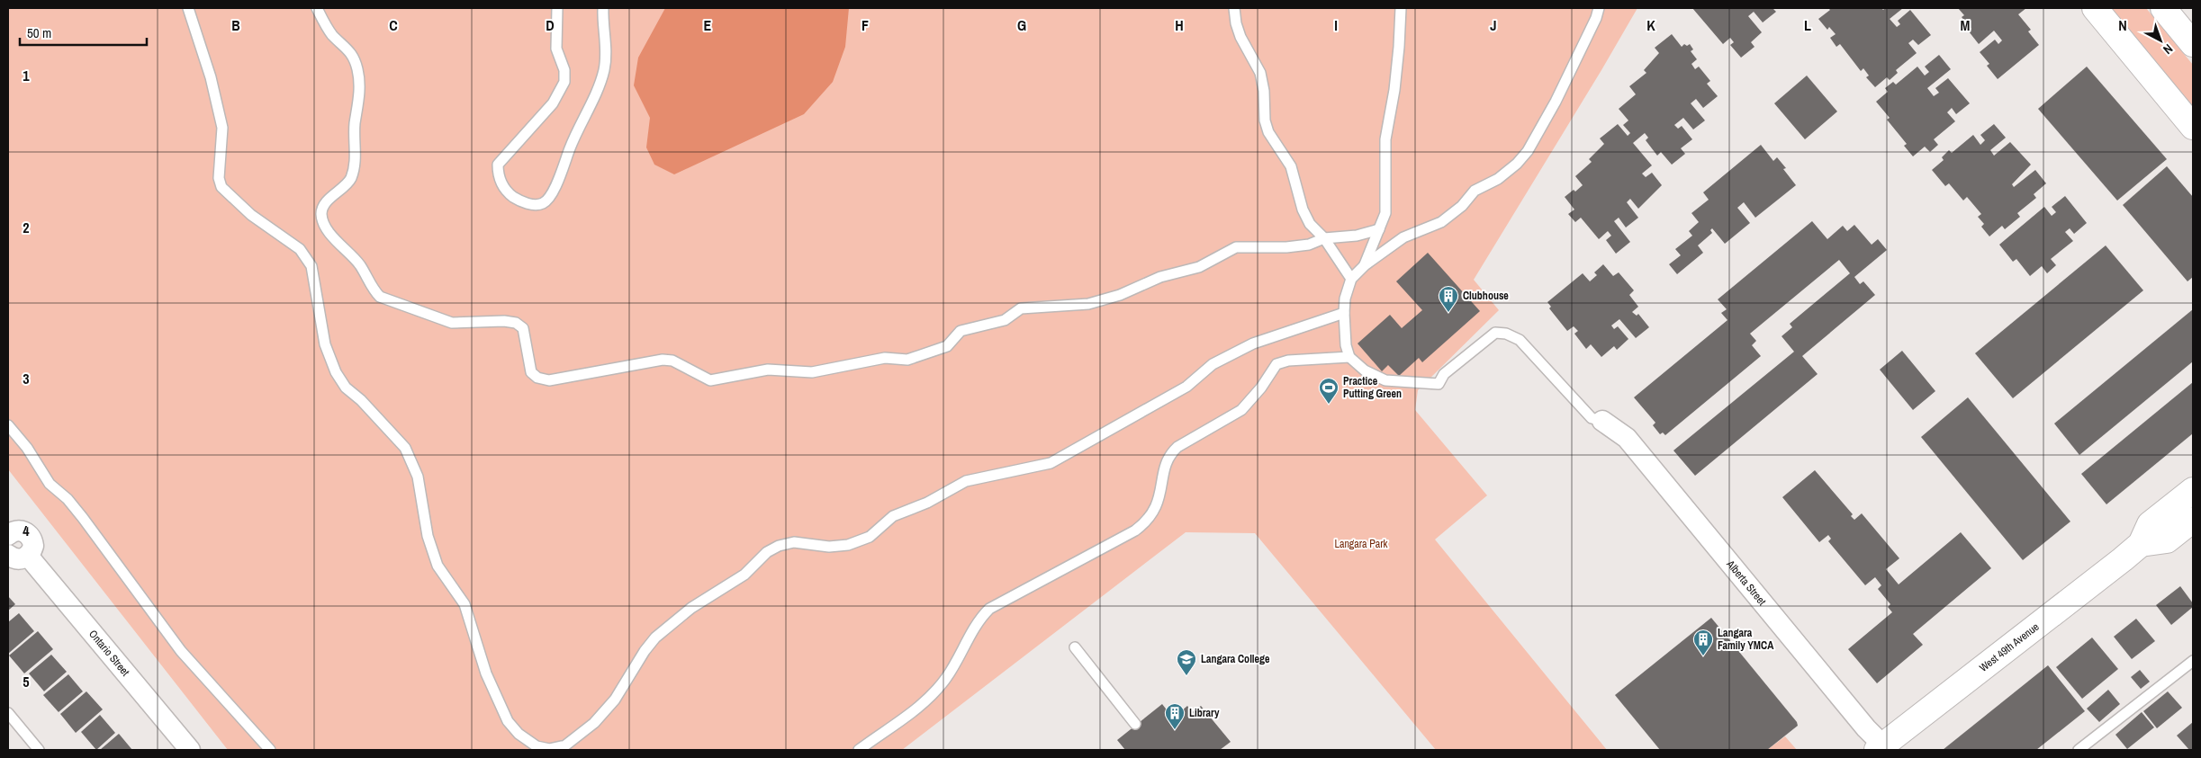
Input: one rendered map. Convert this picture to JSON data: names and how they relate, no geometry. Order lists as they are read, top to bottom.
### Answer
{
  "streets": {
    "street": ["Alberta Street", "West 49th Avenue", "Ontario Street"]
  },
  "crossings": [
    ["Alberta Street", "West 49th Avenue"]
  ],
  "parks": ["Langara Park"],
  "places": {
    "building": ["Clubhouse", "Langara Family YMCA", "Library"],
    "sports": ["Practice Putting Green"],
    "school or university": ["Langara College"]
  },
  "scale_bar": "50 m",
  "north": "bottom right",
  "grid": {
    "columns": [
      "B",
      "C",
      "D",
      "E",
      "F",
      "G",
      "H",
      "I",
      "J",
      "K",
      "L",
      "M",
      "N"
    ],
    "rows": [
      "1",
      "2",
      "3",
      "4",
      "5"
    ]
  }
}
